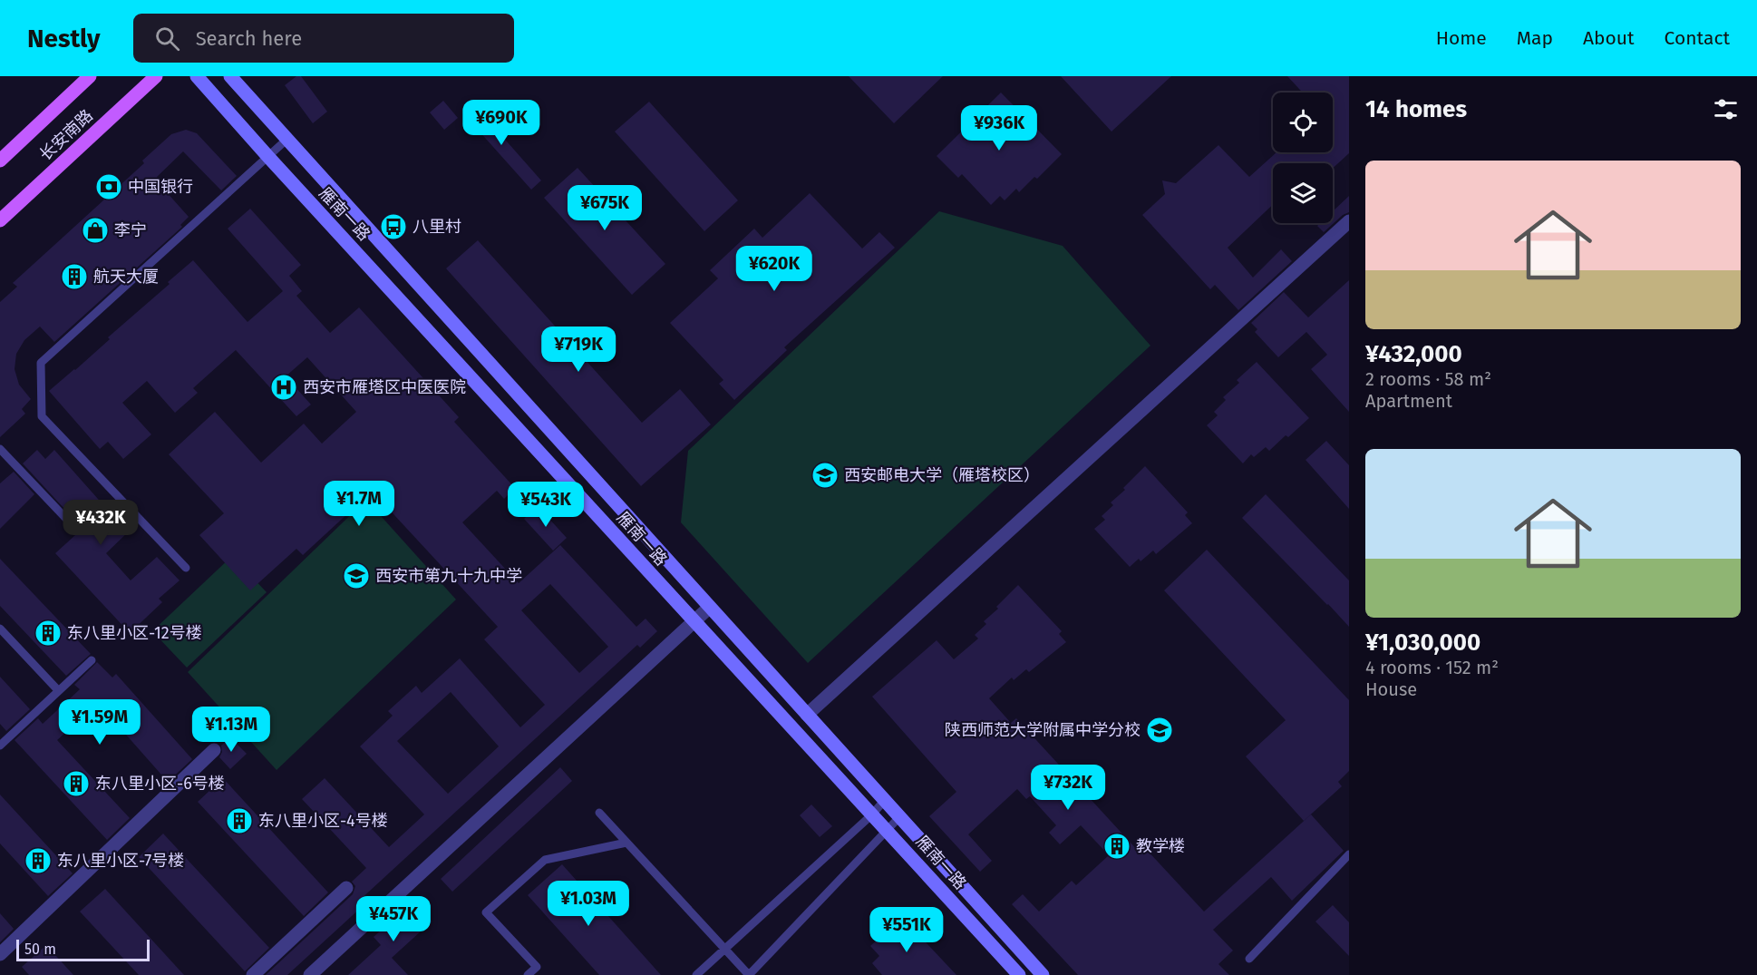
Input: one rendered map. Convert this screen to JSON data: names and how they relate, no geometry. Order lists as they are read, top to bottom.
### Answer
{
  "streets": {
    "main road": ["长安南路", "雁南一路"]
  },
  "places": {
    "bank": ["中国银行"],
    "bus stop": ["八里村"],
    "shop": ["李宁"],
    "building": [
      "航天大厦",
      "东八里小区-12号楼",
      "东八里小区-6号楼",
      "东八里小区-4号楼",
      "教学楼",
      "东八里小区-7号楼"
    ],
    "hospital": ["西安市雁塔区中医医院"],
    "school or university": ["西安邮电大学（雁塔校区）", "西安市第九十九中学", "陕西师范大学附属中学分校"]
  },
  "scale_bar": "50 m",
  "page": {
    "header": "Nestly",
    "search": "Search here",
    "nav": [
      "Home",
      "Map",
      "About",
      "Contact"
    ],
    "heading": "14 homes",
    "price": [
      "¥690K",
      "¥936K",
      "¥675K",
      "¥620K",
      "¥719K",
      "¥1.7M",
      "¥543K",
      "¥432K",
      "¥1.59M",
      "¥1.13M",
      "¥732K",
      "¥1.03M",
      "¥457K",
      "¥551K"
    ],
    "list": [
      {
        "name": "¥432,000",
        "note": "2 rooms · 58 m² · Apartment"
      },
      {
        "name": "¥1,030,000",
        "note": "4 rooms · 152 m² · House"
      }
    ],
    "scale": "50 m"
  }
}
